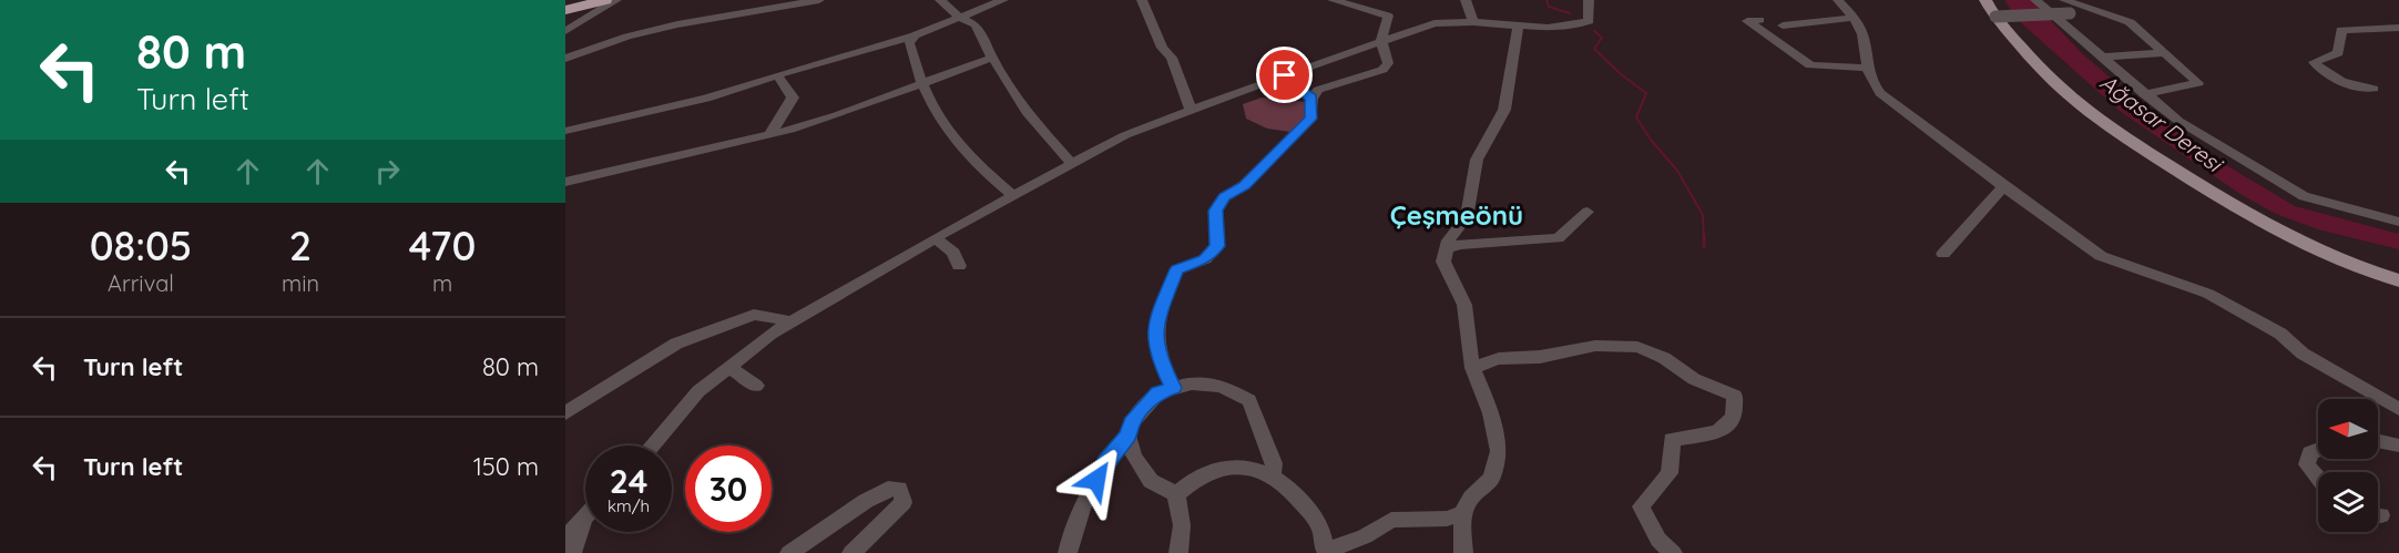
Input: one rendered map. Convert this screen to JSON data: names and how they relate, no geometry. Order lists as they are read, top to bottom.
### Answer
{
  "districts": ["Çeşmeönü"],
  "water": ["Ağasar Deresi"],
  "north": "left",
  "page": {
    "turn": ["80 m", "Turn left"],
    "eta": [
      "08:05",
      "Arrival",
      "2",
      "min",
      "470",
      "m"
    ],
    "list": [
      {
        "name": "Turn left",
        "value": "80 m"
      },
      {
        "name": "Turn left",
        "value": "150 m"
      }
    ],
    "speed": "24 km/h",
    "limit": "30"
  }
}
